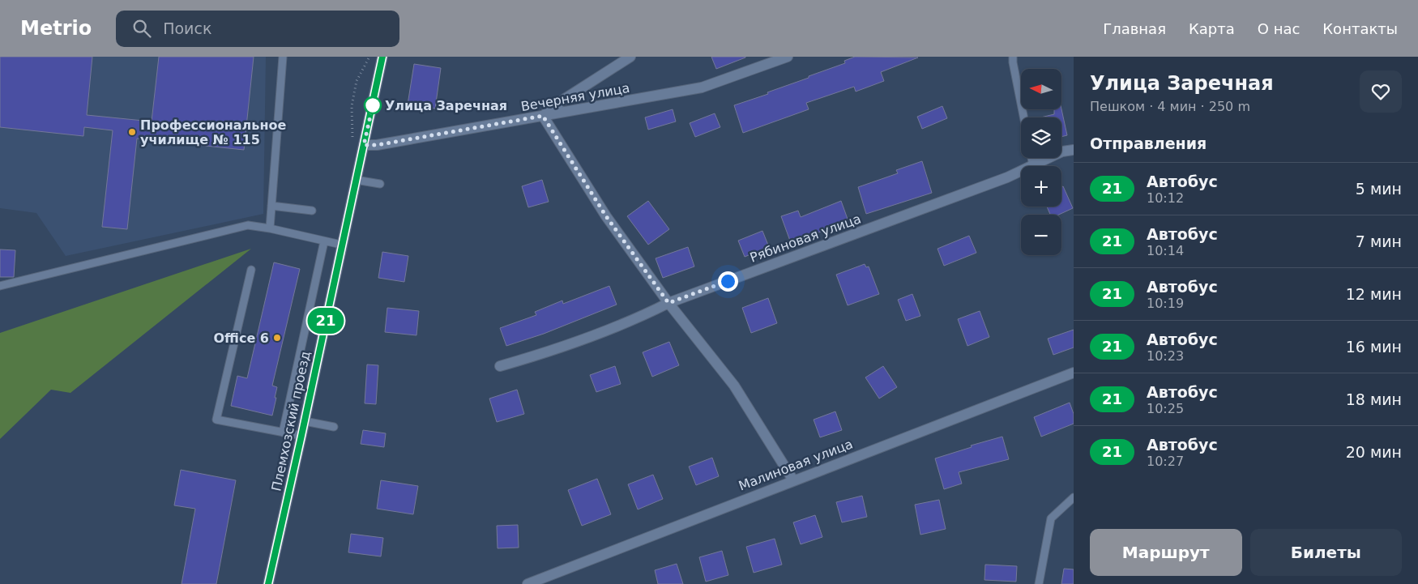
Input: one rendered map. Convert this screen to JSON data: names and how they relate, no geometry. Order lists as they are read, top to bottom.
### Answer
{
  "streets": {
    "street": [
      "Вечерняя улица",
      "Рябиновая улица",
      "Племхозский проезд",
      "Малиновая улица"
    ]
  },
  "crossings": [
    ["Вечерняя улица", "Племхозский проезд"]
  ],
  "places": ["Улица Заречная", "Профессиональное училище № 115", "Office 6"],
  "lines": ["bus line 21"],
  "north": "left",
  "page": {
    "header": "Metrio",
    "search": "Поиск",
    "nav": [
      "Главная",
      "Карта",
      "О нас",
      "Контакты"
    ],
    "on_map": "21",
    "heading": [
      ["Улица Заречная", "Пешком · 4 мин · 250 m"],
      "Отправления"
    ],
    "map_buttons": ["+", "−"],
    "list": [
      {
        "mark": "21",
        "name": "Автобус",
        "note": "10:12",
        "value": "5 мин"
      },
      {
        "mark": "21",
        "name": "Автобус",
        "note": "10:14",
        "value": "7 мин"
      },
      {
        "mark": "21",
        "name": "Автобус",
        "note": "10:19",
        "value": "12 мин"
      },
      {
        "mark": "21",
        "name": "Автобус",
        "note": "10:23",
        "value": "16 мин"
      },
      {
        "mark": "21",
        "name": "Автобус",
        "note": "10:25",
        "value": "18 мин"
      },
      {
        "mark": "21",
        "name": "Автобус",
        "note": "10:27",
        "value": "20 мин"
      }
    ],
    "buttons": ["Маршрут", "Билеты"]
  }
}
